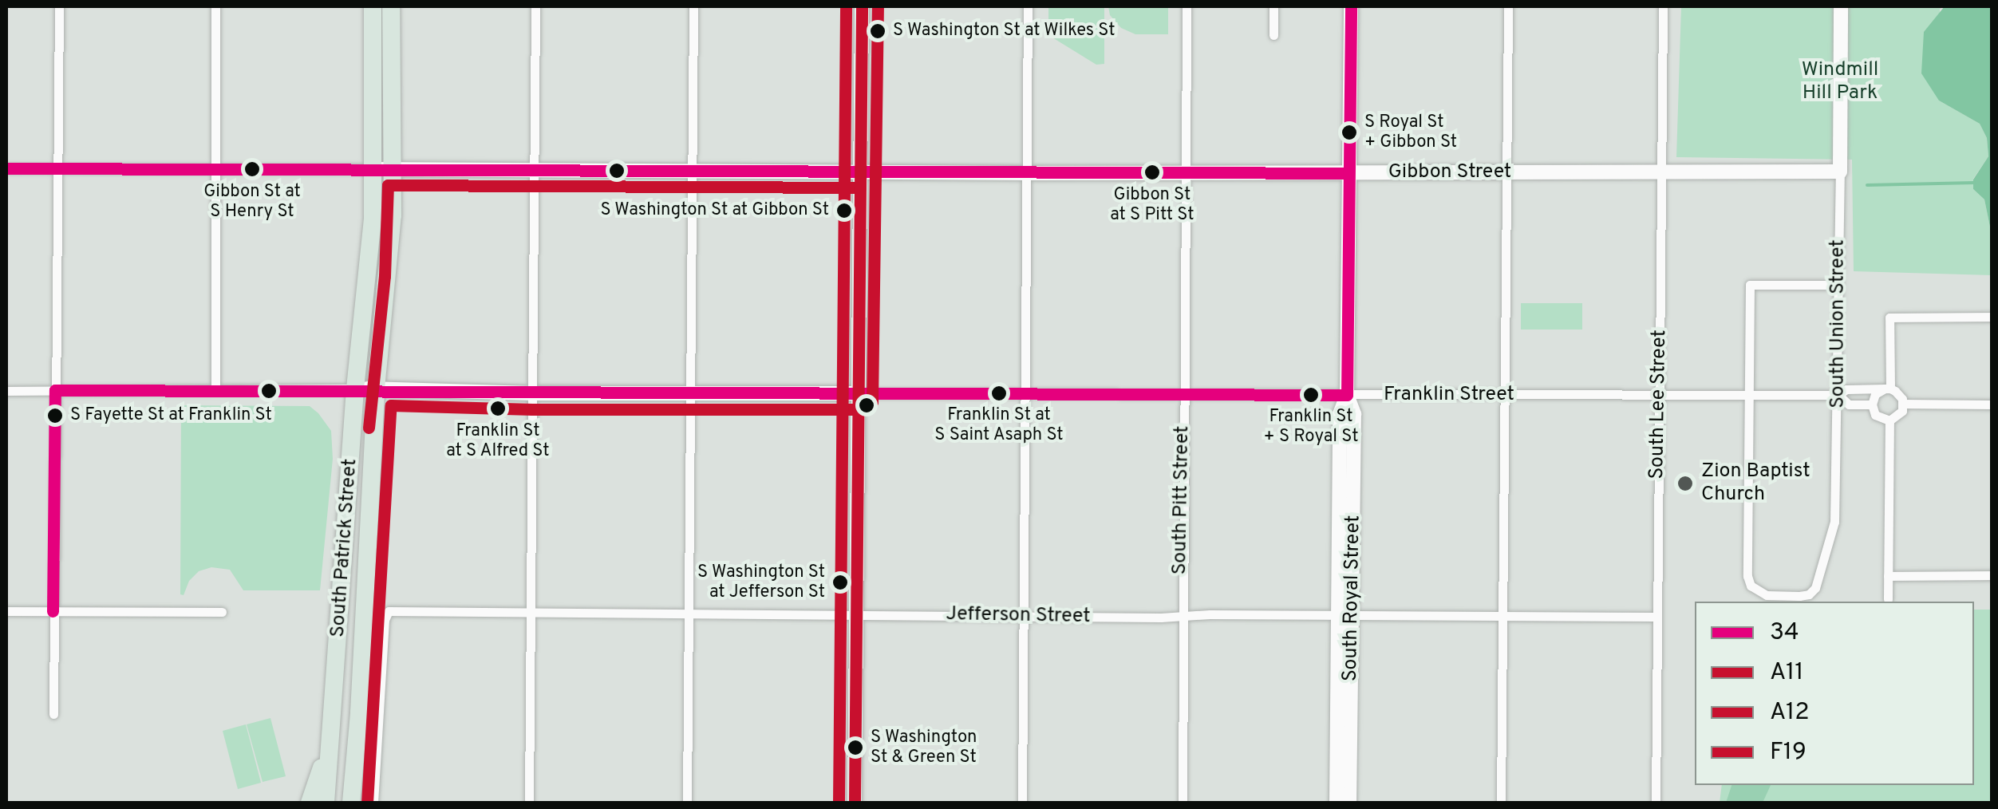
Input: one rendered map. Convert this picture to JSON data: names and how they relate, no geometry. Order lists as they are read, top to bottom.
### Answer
{
  "streets": {
    "highway": ["South Patrick Street"],
    "main road": [
      "Gibbon Street",
      "South Union Street",
      "Franklin Street",
      "South Royal Street"
    ],
    "street": ["South Lee Street", "South Pitt Street", "Jefferson Street"]
  },
  "crossings": [
    ["Gibbon Street", "South Union Street"],
    ["Gibbon Street", "South Lee Street"],
    ["Gibbon Street", "South Pitt Street"],
    ["Gibbon Street", "South Patrick Street"],
    ["Gibbon Street", "South Royal Street"],
    ["South Union Street", "Franklin Street"],
    ["Franklin Street", "South Lee Street"],
    ["Franklin Street", "South Pitt Street"],
    ["Franklin Street", "South Patrick Street"],
    ["Franklin Street", "South Royal Street"],
    ["South Lee Street", "Jefferson Street"],
    ["South Pitt Street", "Jefferson Street"],
    ["South Royal Street", "Jefferson Street"]
  ],
  "parks": ["Windmill Hill Park"],
  "places": [
    "S Washington St at Wilkes St",
    "S Royal St + Gibbon St",
    "Gibbon St at S Henry St",
    "Gibbon St at S Pitt St",
    "S Washington St at Gibbon St",
    "Franklin St at S Saint Asaph St",
    "Franklin St + S Royal St",
    "Franklin St at S Alfred St",
    "S Fayette St at Franklin St",
    "Zion Baptist Church",
    "S Washington St at Jefferson St",
    "S Washington St & Green St"
  ],
  "lines": [
    "transit line 34",
    "transit line A11",
    "transit line A12",
    "transit line F19"
  ],
  "legend": [
    "34",
    "A11",
    "A12",
    "F19"
  ]
}
